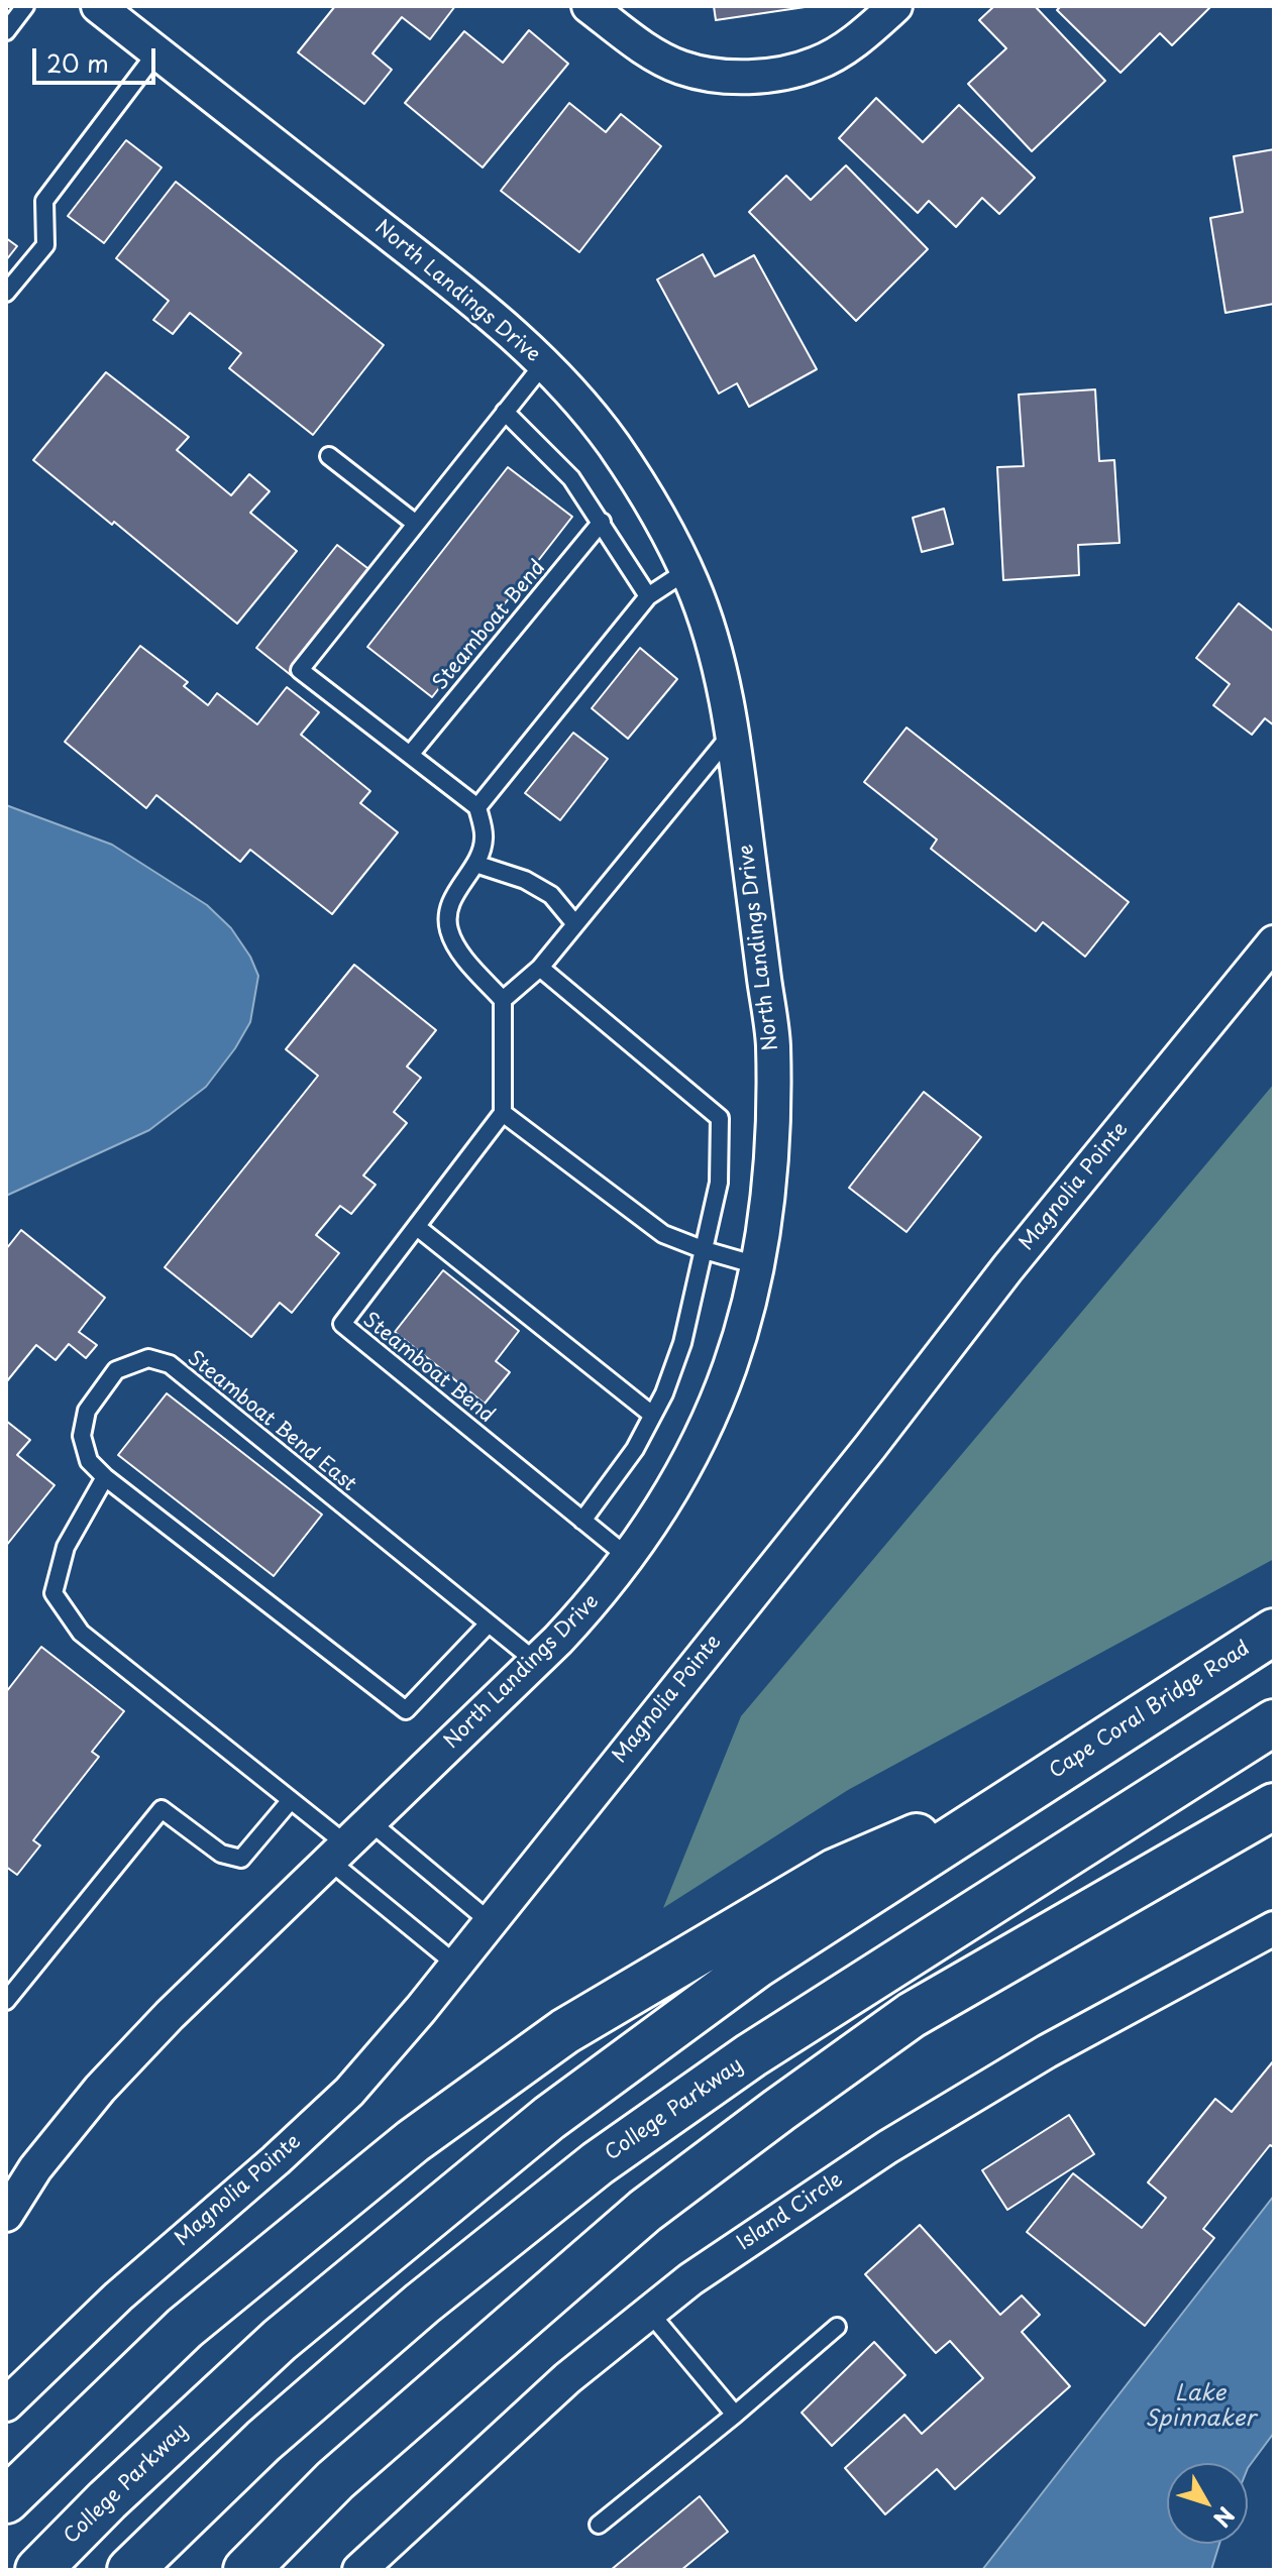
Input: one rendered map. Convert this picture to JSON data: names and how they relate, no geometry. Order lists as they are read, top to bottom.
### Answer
{
  "streets": {
    "main road": ["Cape Coral Bridge Road", "College Parkway"],
    "street": ["North Landings Drive", "Magnolia Pointe", "Island Circle"],
    "lane": ["Steamboat Bend", "Steamboat Bend East"]
  },
  "crossings": [
    ["North Landings Drive", "Steamboat Bend"],
    ["North Landings Drive", "Steamboat Bend East"],
    ["Cape Coral Bridge Road", "College Parkway"]
  ],
  "water": ["Lake Spinnaker"],
  "scale_bar": "20 m",
  "north": "bottom right"
}
